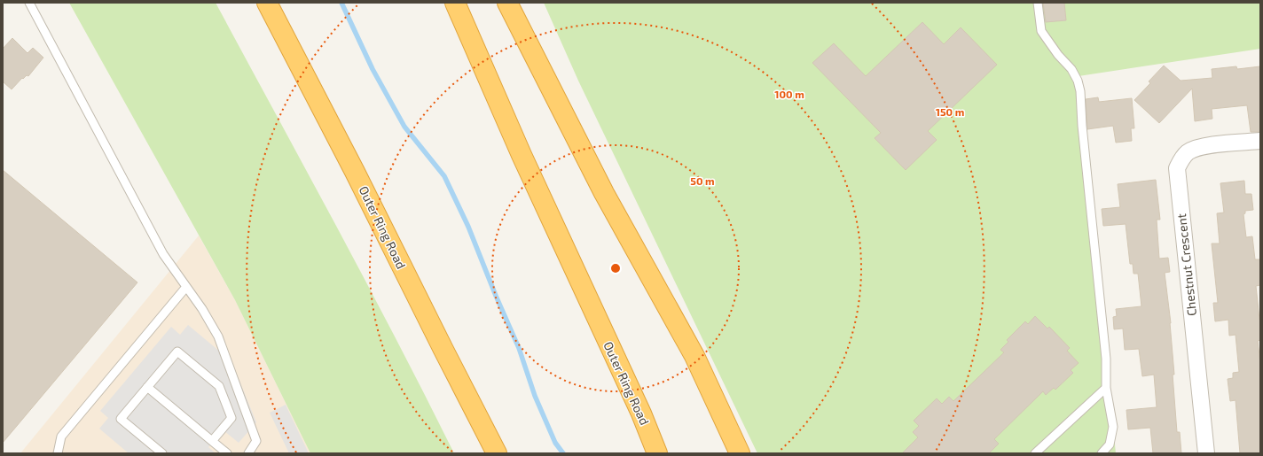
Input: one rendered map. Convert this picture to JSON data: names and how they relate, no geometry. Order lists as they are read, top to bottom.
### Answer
{
  "streets": {
    "highway": ["Outer Ring Road"],
    "street": ["Chestnut Crescent"]
  },
  "rings": ["100 m", "150 m", "50 m"]
}
